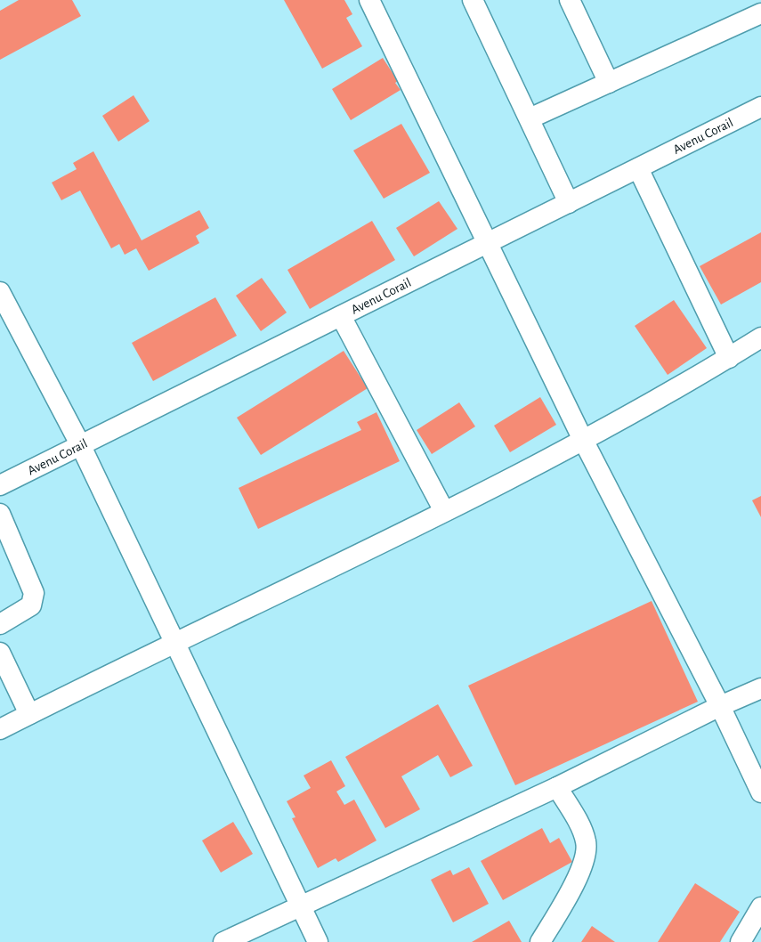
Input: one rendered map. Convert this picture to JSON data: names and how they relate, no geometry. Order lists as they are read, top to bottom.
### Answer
{
  "streets": {
    "street": ["Avenu Corail"]
  }
}
